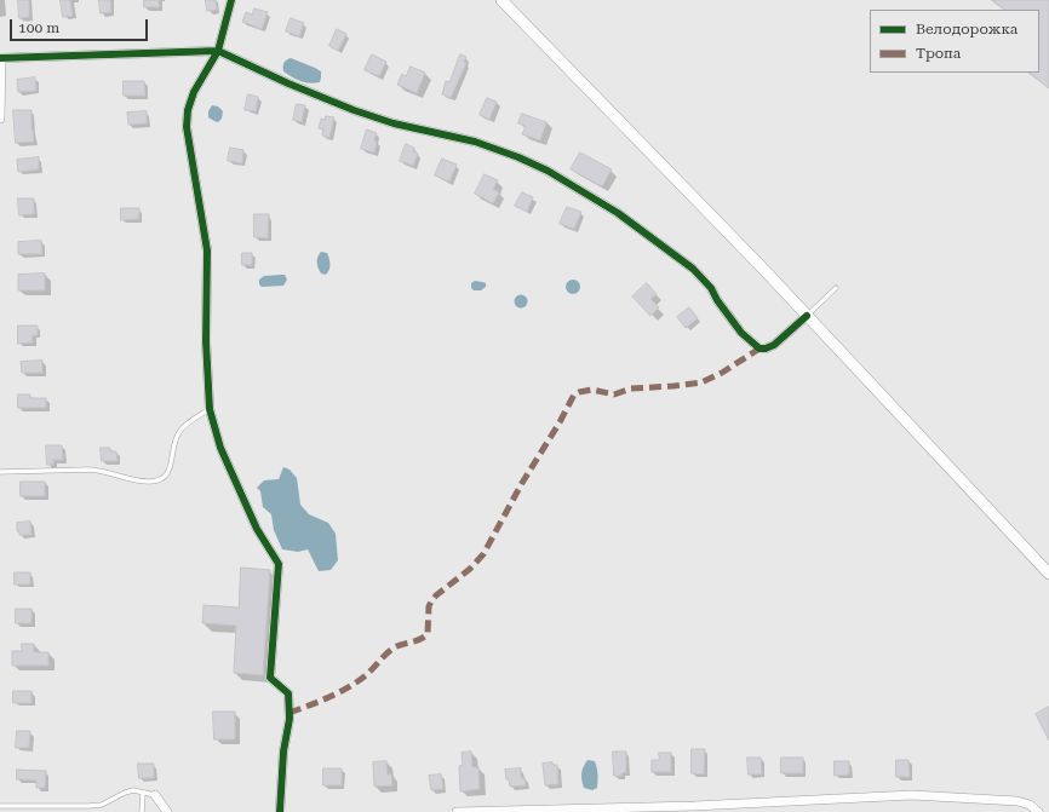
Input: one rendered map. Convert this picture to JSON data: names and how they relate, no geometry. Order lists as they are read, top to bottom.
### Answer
{
  "legend": ["Велодорожка", "Тропа"],
  "scale_bar": "100 m"
}
